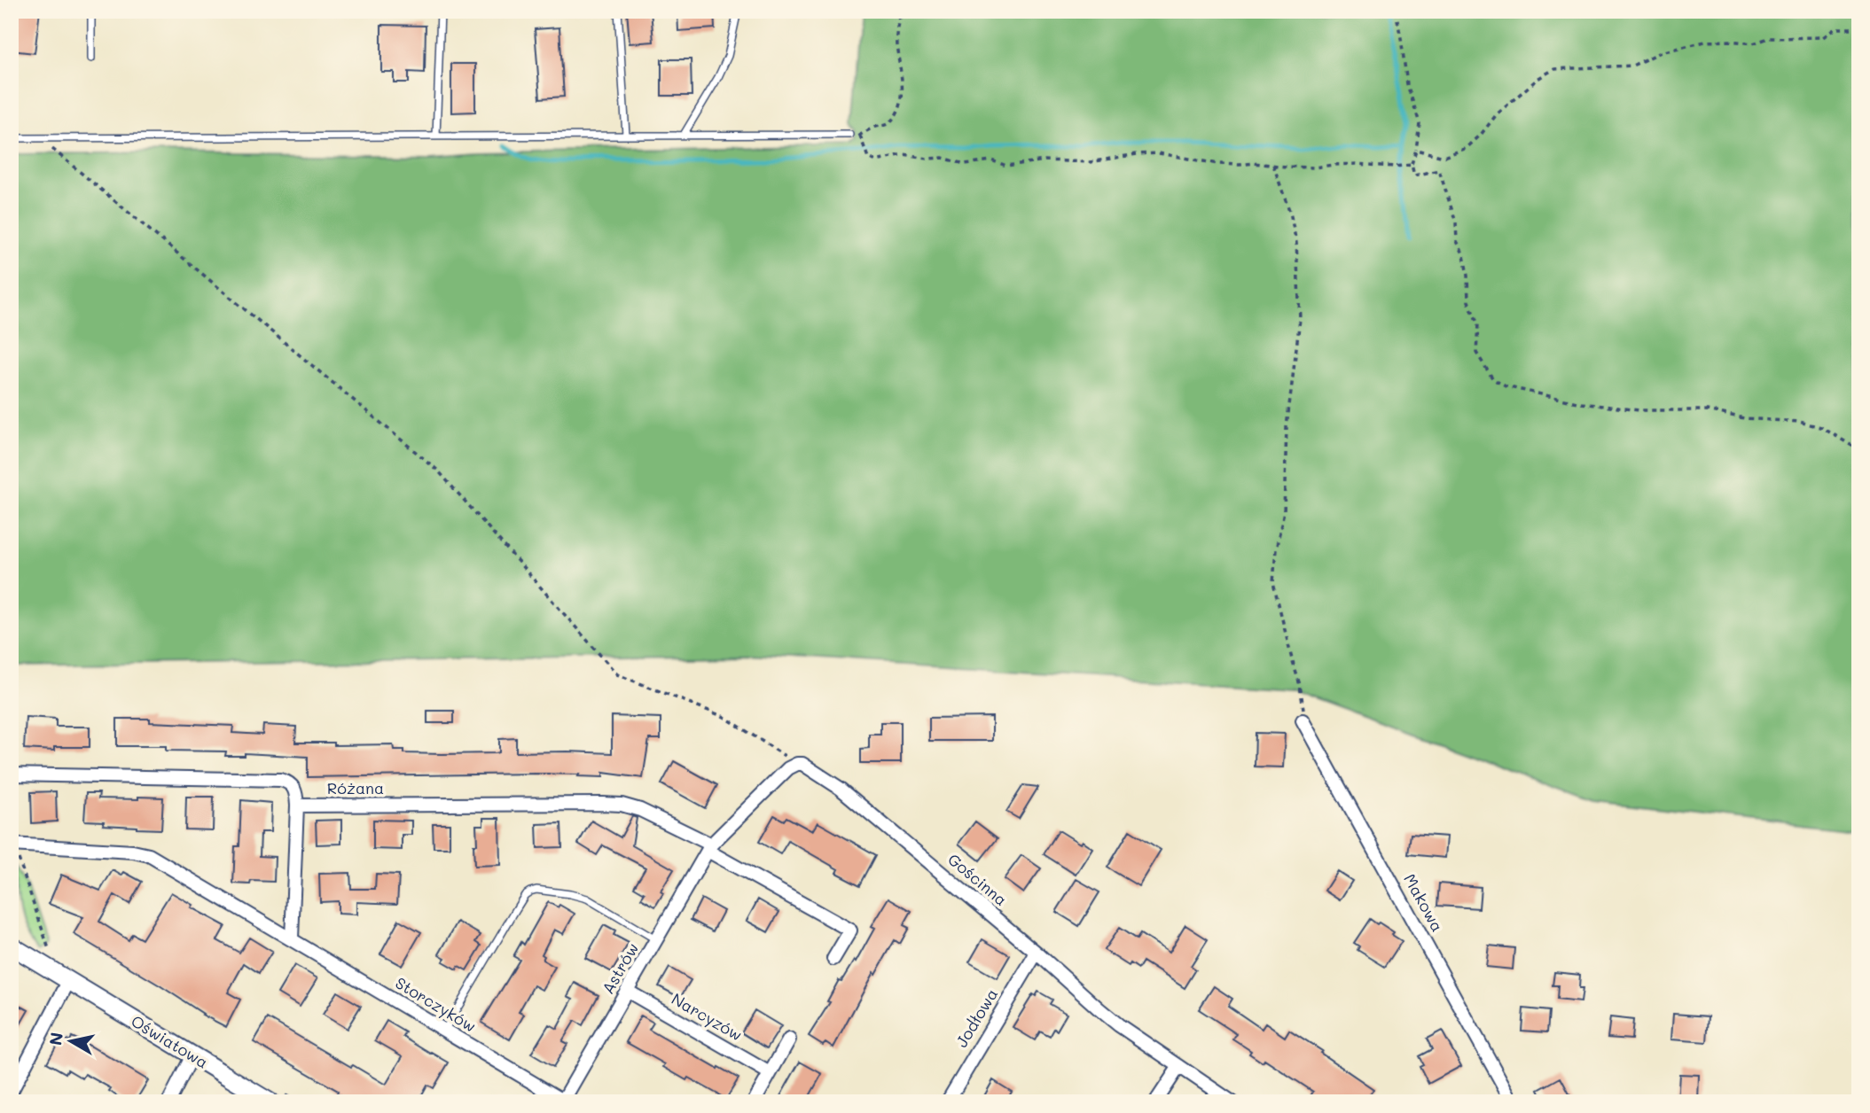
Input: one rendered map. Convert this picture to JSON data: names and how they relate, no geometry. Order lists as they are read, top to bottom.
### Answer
{
  "streets": {
    "street": [
      "Różana",
      "Gościnna",
      "Makowa",
      "Astrów",
      "Storczyków",
      "Narcyzów",
      "Jodłowa",
      "Oświatowa"
    ]
  },
  "crossings": [
    ["Różana", "Astrów"],
    ["Gościnna", "Jodłowa"],
    ["Astrów", "Storczyków"],
    ["Astrów", "Narcyzów"]
  ],
  "north": "left"
}
